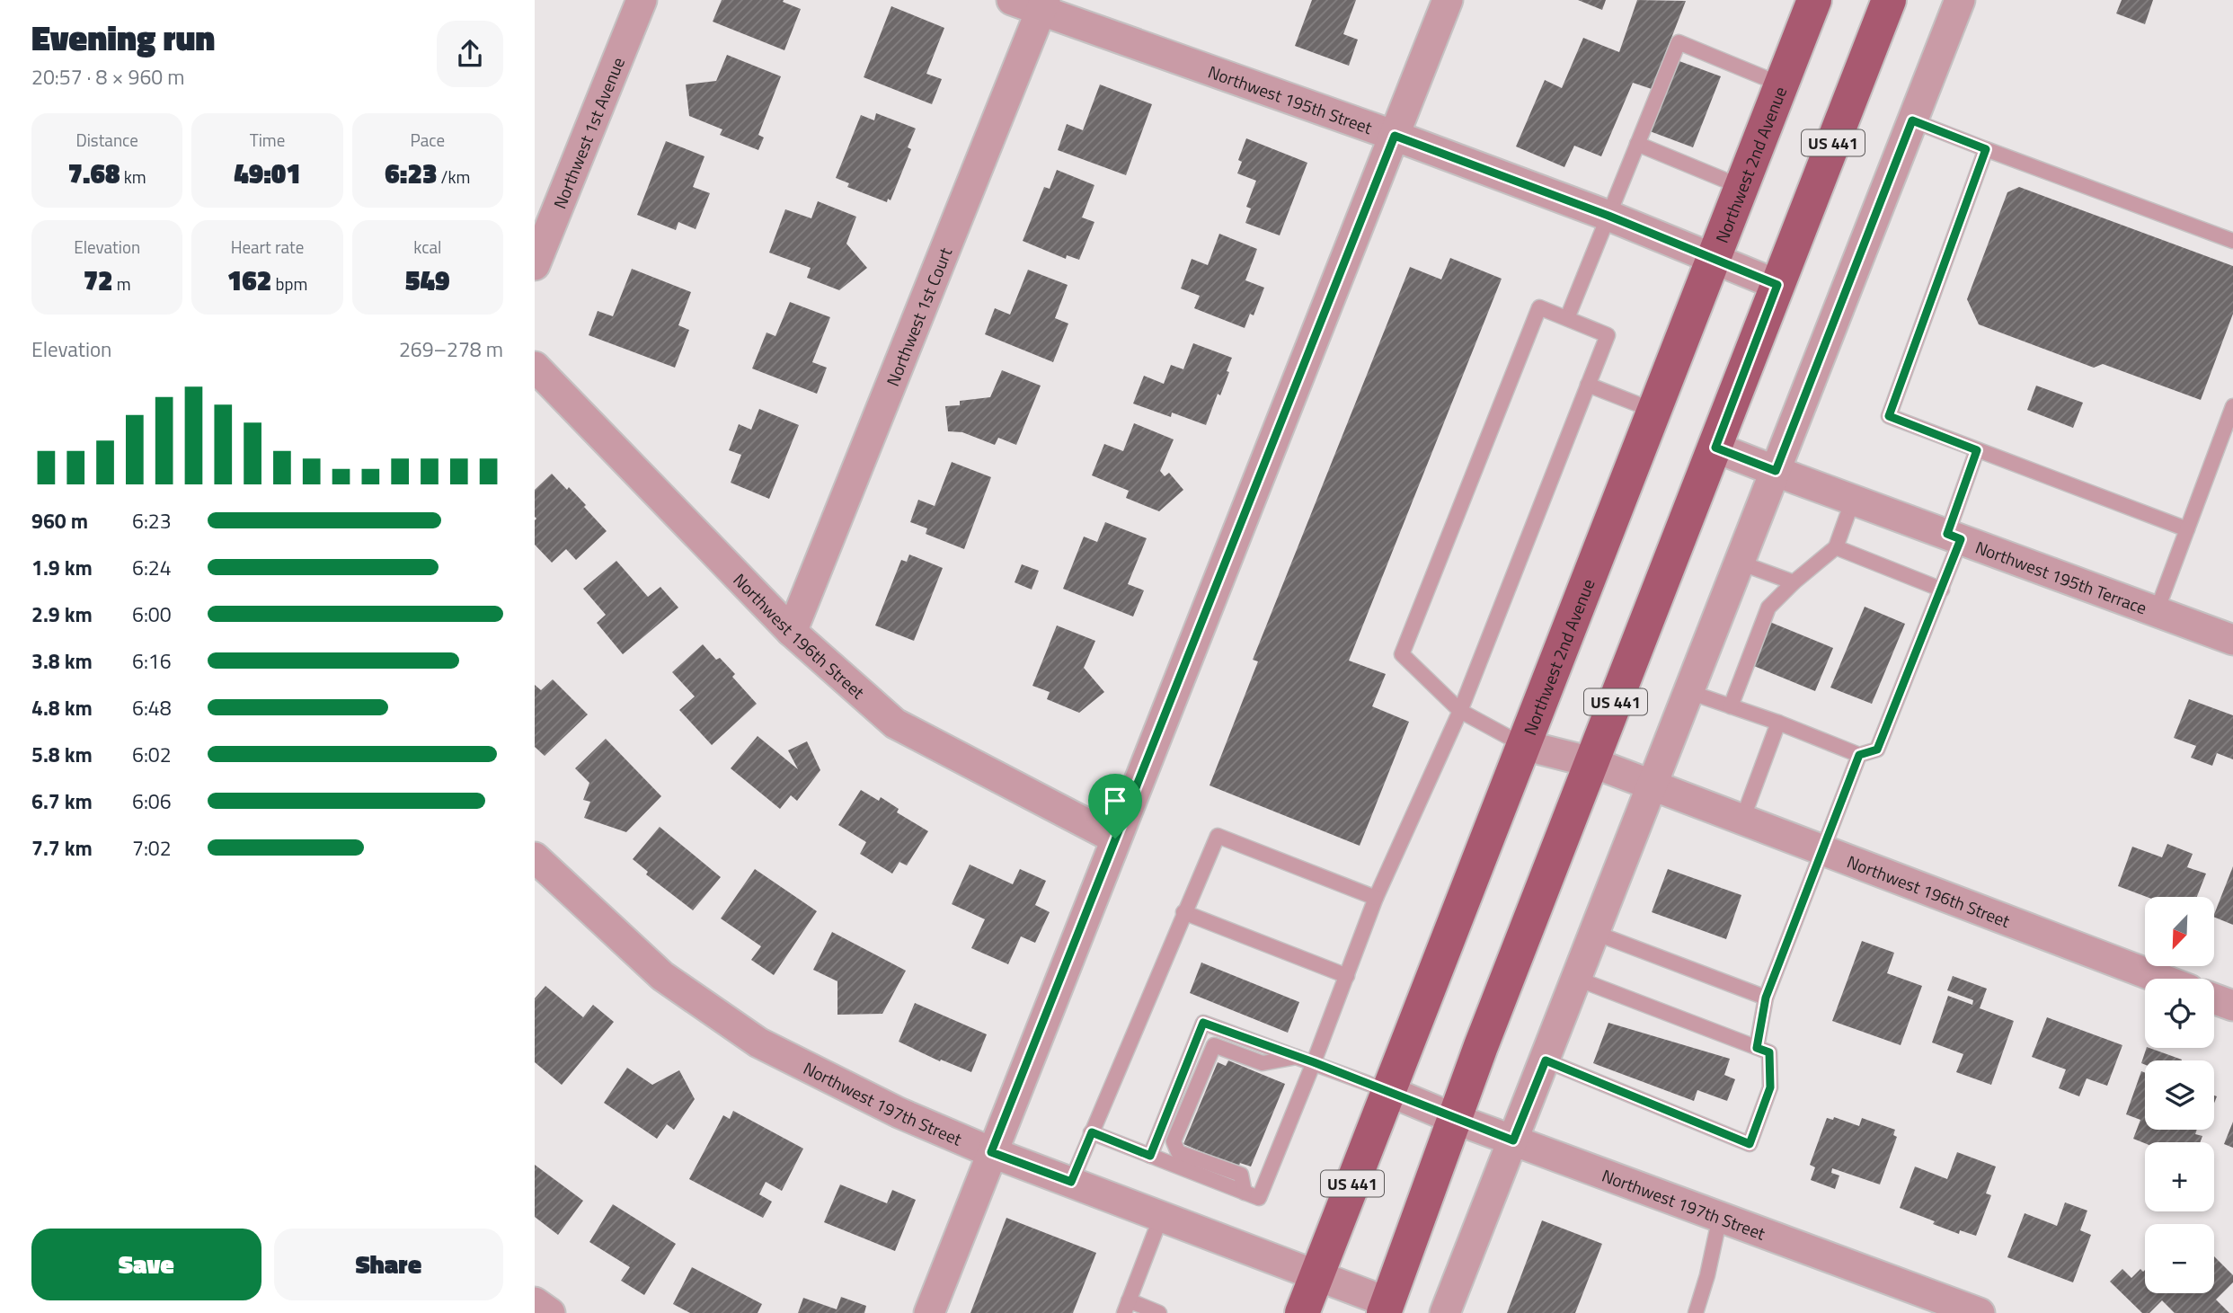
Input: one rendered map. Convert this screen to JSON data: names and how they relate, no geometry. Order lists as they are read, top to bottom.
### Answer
{
  "streets": {
    "main road": ["US 441", "Northwest 2nd Avenue"],
    "street": [
      "Northwest 195th Street",
      "Northwest 1st Avenue",
      "Northwest 1st Court",
      "Northwest 195th Terrace",
      "Northwest 196th Street",
      "Northwest 197th Street"
    ]
  },
  "crossings": [
    ["Northwest 195th Street", "US 441"],
    ["Northwest 195th Street", "Northwest 2nd Avenue"],
    ["Northwest 195th Street", "Northwest 1st Court"],
    ["US 441", "Northwest 195th Terrace"],
    ["US 441", "Northwest 196th Street"],
    ["US 441", "Northwest 197th Street"],
    ["Northwest 2nd Avenue", "Northwest 196th Street"],
    ["Northwest 2nd Avenue", "Northwest 197th Street"],
    ["Northwest 1st Court", "Northwest 196th Street"]
  ],
  "north": "bottom left",
  "page": {
    "heading": ["Evening run", "20:57 · 8 × 960 m"],
    "stats": [
      ["Distance", "7.68 km"],
      ["Time", "49:01"],
      ["Pace", "6:23 /km"],
      ["Elevation", "72 m"],
      ["Heart rate", "162 bpm"],
      ["kcal", "549"]
    ],
    "chart": ["Elevation", "269–278 m"],
    "list": [
      {
        "name": "960 m",
        "note": "6:23"
      },
      {
        "name": "1.9 km",
        "note": "6:24"
      },
      {
        "name": "2.9 km",
        "note": "6:00"
      },
      {
        "name": "3.8 km",
        "note": "6:16"
      },
      {
        "name": "4.8 km",
        "note": "6:48"
      },
      {
        "name": "5.8 km",
        "note": "6:02"
      },
      {
        "name": "6.7 km",
        "note": "6:06"
      },
      {
        "name": "7.7 km",
        "note": "7:02"
      }
    ],
    "map_buttons": ["+", "−"],
    "buttons": ["Save", "Share"]
  }
}
